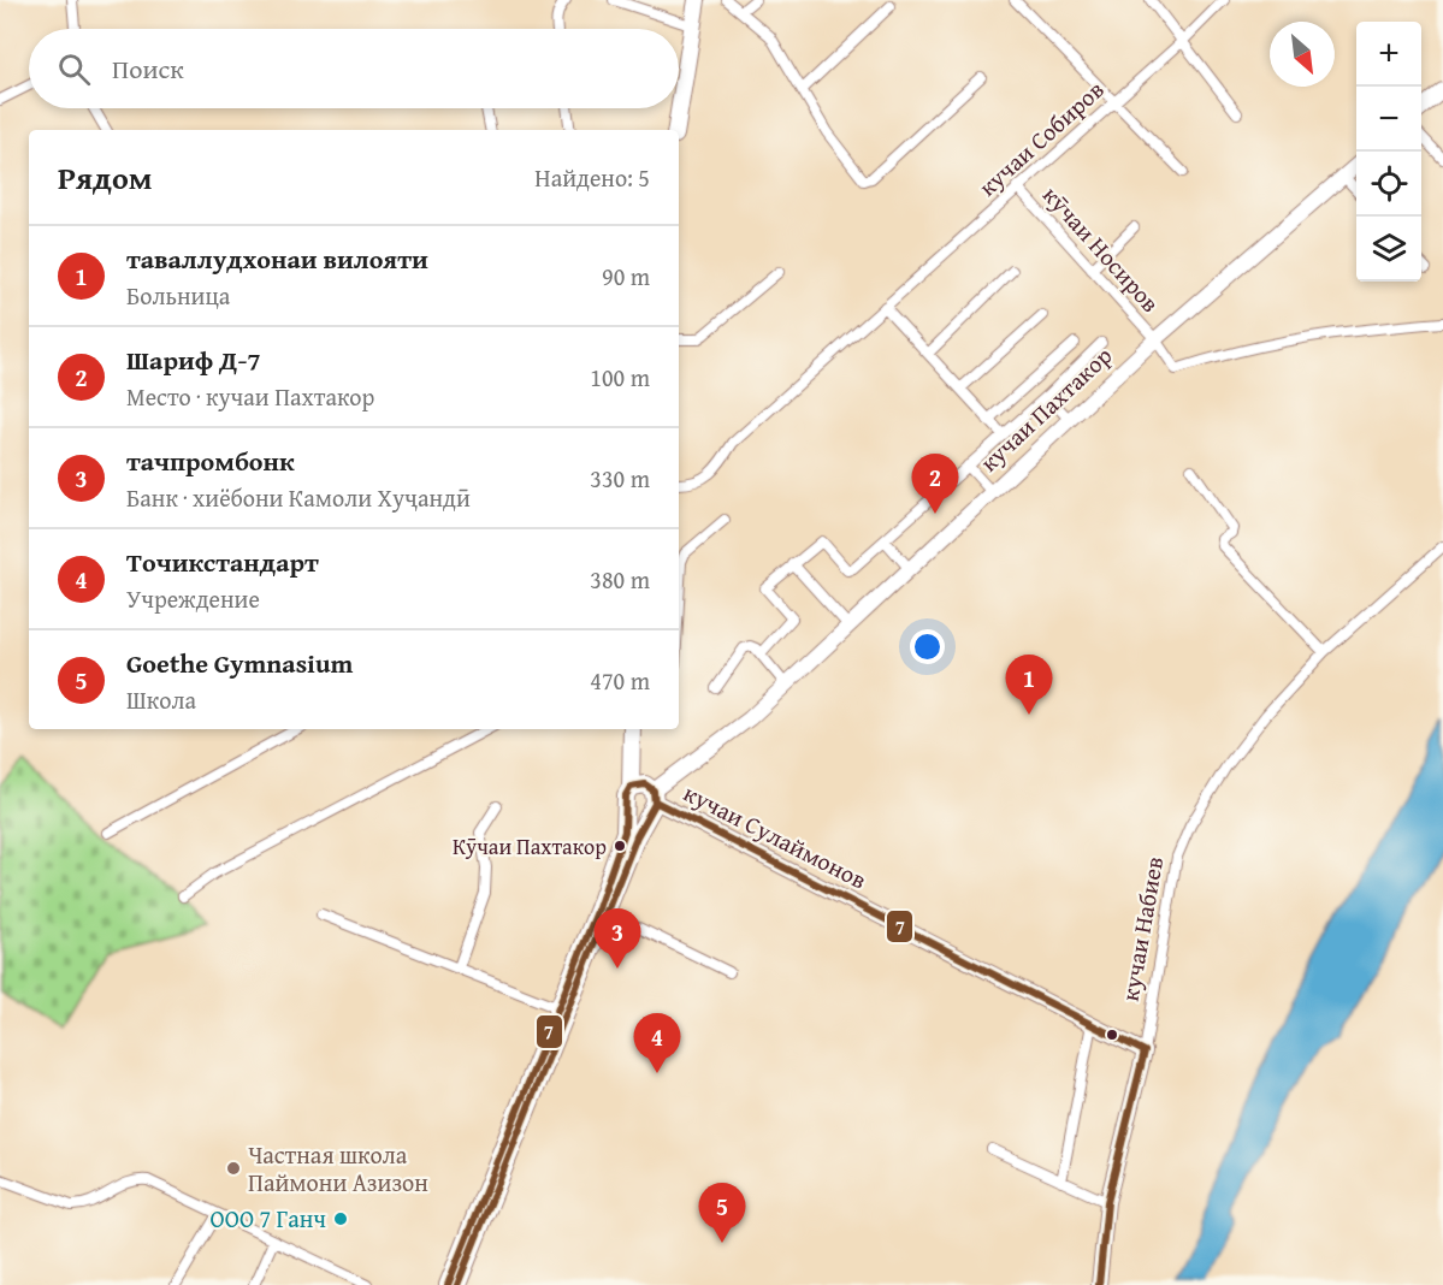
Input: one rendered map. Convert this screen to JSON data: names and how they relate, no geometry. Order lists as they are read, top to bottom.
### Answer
{
  "streets": {
    "main road": ["кучаи Пахтакор", "кучаи Сулаймонов", "кучаи Набиев"],
    "street": ["кучаи Собиров", "кӯчаи Носиров"]
  },
  "crossings": [
    ["кучаи Собиров", "кӯчаи Носиров"],
    ["кӯчаи Носиров", "кучаи Пахтакор"],
    ["кучаи Пахтакор", "кучаи Сулаймонов"],
    ["кучаи Сулаймонов", "кучаи Набиев"]
  ],
  "places": ["Кӯчаи Пахтакор", "Частная школа Паймони Азизон", "ООО 7 Ганч"],
  "lines": ["transit line 7"],
  "north": "bottom right",
  "page": {
    "map_buttons": ["+", "−"],
    "search": "Поиск",
    "heading": ["Рядом", "Найдено: 5"],
    "list": [
      {
        "mark": "1",
        "name": "таваллудхонаи вилояти",
        "note": "Больница",
        "value": "90 m"
      },
      {
        "mark": "2",
        "name": "Шариф Д-7",
        "note": "Место · кучаи Пахтакор",
        "value": "100 m"
      },
      {
        "mark": "3",
        "name": "тачпромбонк",
        "note": "Банк · хиёбони Камоли Хуҷандӣ",
        "value": "330 m"
      },
      {
        "mark": "4",
        "name": "Точикстандарт",
        "note": "Учреждение",
        "value": "380 m"
      },
      {
        "mark": "5",
        "name": "Goethe Gymnasium",
        "note": "Школа",
        "value": "470 m"
      }
    ],
    "pins": [
      "2",
      "1",
      "3",
      "4",
      "5"
    ]
  }
}
